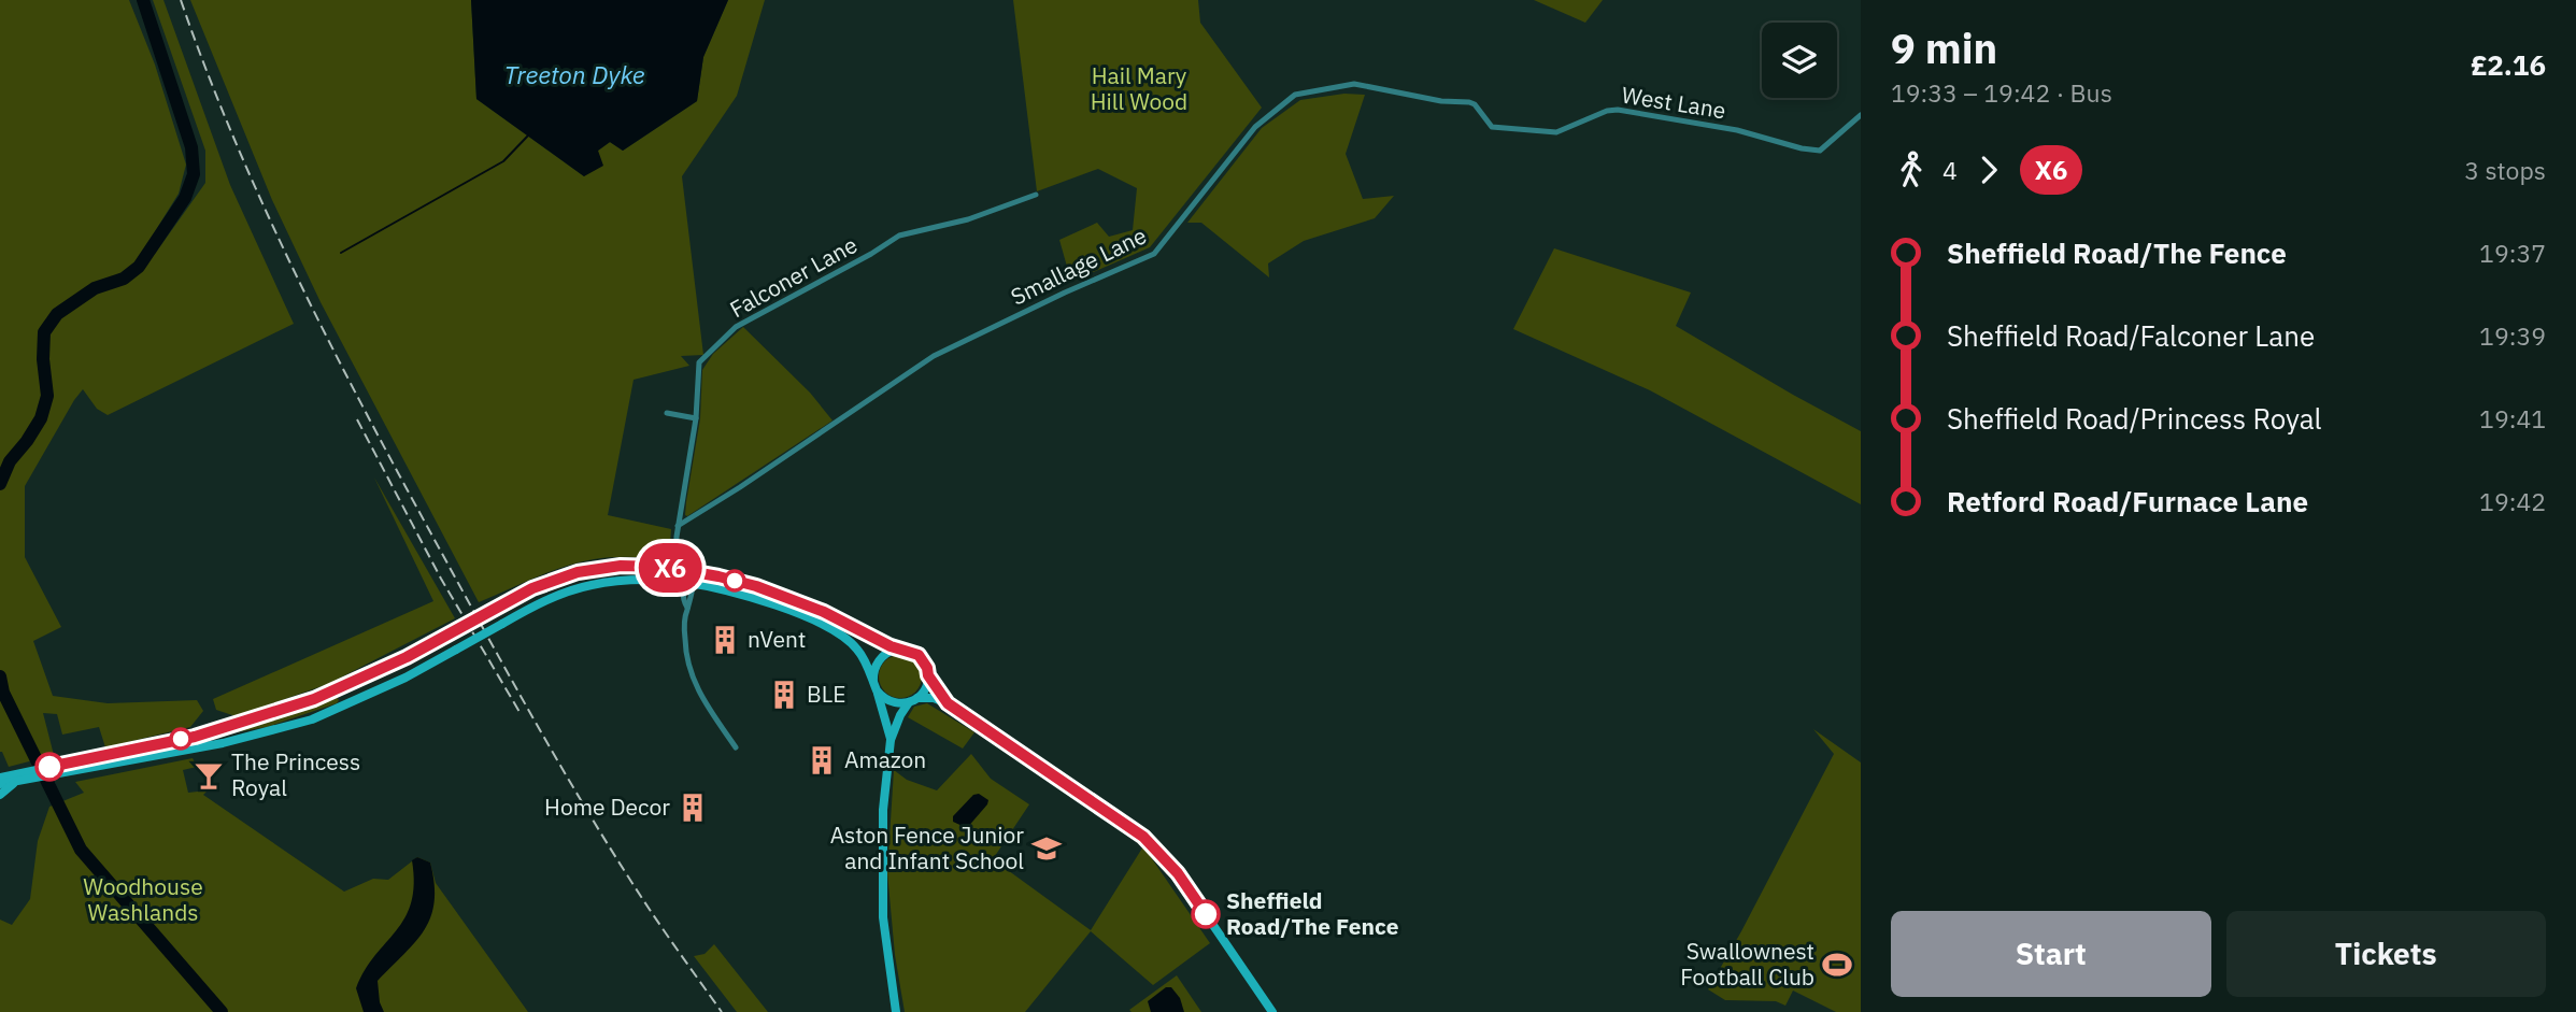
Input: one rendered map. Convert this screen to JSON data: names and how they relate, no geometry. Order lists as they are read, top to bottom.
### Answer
{
  "streets": {
    "street": ["West Lane", "Smallage Lane", "Falconer Lane"]
  },
  "crossings": [
    ["West Lane", "Smallage Lane"],
    ["Smallage Lane", "Falconer Lane"]
  ],
  "water": ["Treeton Dyke"],
  "parks": ["Hail Mary Hill Wood", "Woodhouse Washlands"],
  "places": {
    "building": [
      "nVent",
      "BLE",
      "Amazon",
      "Home Decor"
    ],
    "bar": ["The Princess Royal"],
    "school or university": ["Aston Fence Junior and Infant School"],
    "other": ["Sheffield Road/The Fence"],
    "sports": ["Swallownest Football Club"]
  },
  "lines": ["bus line X6"],
  "page": {
    "on_map": "X6",
    "heading": ["9 min", "19:33 – 19:42 · Bus", "£2.16"],
    "legs": ["4", "X6", "3 stops"],
    "list": [
      {
        "name": "Sheffield Road/The Fence",
        "value": "19:37"
      },
      {
        "name": "Sheffield Road/Falconer Lane",
        "value": "19:39"
      },
      {
        "name": "Sheffield Road/Princess Royal",
        "value": "19:41"
      },
      {
        "name": "Retford Road/Furnace Lane",
        "value": "19:42"
      }
    ],
    "buttons": ["Start", "Tickets"]
  }
}
